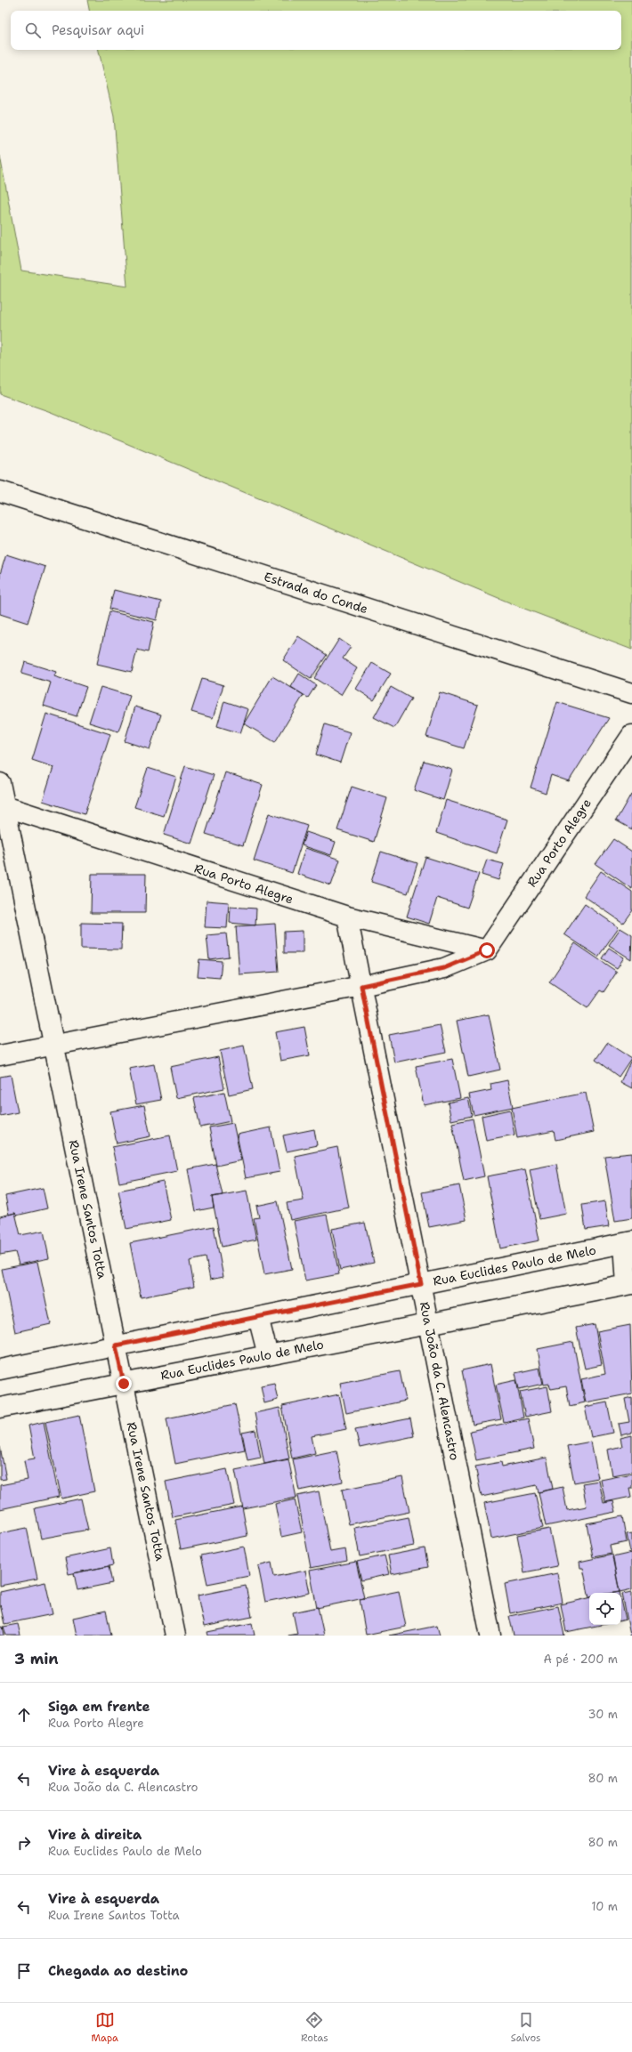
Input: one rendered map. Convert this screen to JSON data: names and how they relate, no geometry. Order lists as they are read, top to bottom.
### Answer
{
  "streets": {
    "street": [
      "Estrada do Conde",
      "Rua Porto Alegre",
      "Rua Irene Santos Totta",
      "Rua Euclides Paulo de Melo",
      "Rua João da C. Alencastro"
    ]
  },
  "crossings": [
    ["Rua Porto Alegre", "Rua Irene Santos Totta"],
    ["Rua Porto Alegre", "Rua João da C. Alencastro"],
    ["Rua Irene Santos Totta", "Rua Euclides Paulo de Melo"],
    ["Rua Euclides Paulo de Melo", "Rua João da C. Alencastro"]
  ],
  "page": {
    "search": "Pesquisar aqui",
    "heading": ["3 min", "A pé · 200 m"],
    "list": [
      ["Siga em frente", "Rua Porto Alegre", "30 m"],
      ["Vire à esquerda", "Rua João da C. Alencastro", "80 m"],
      ["Vire à direita", "Rua Euclides Paulo de Melo", "80 m"],
      ["Vire à esquerda", "Rua Irene Santos Totta", "10 m"],
      "Chegada ao destino"
    ],
    "nav": ["Mapa", "Rotas", "Salvos"]
  }
}
